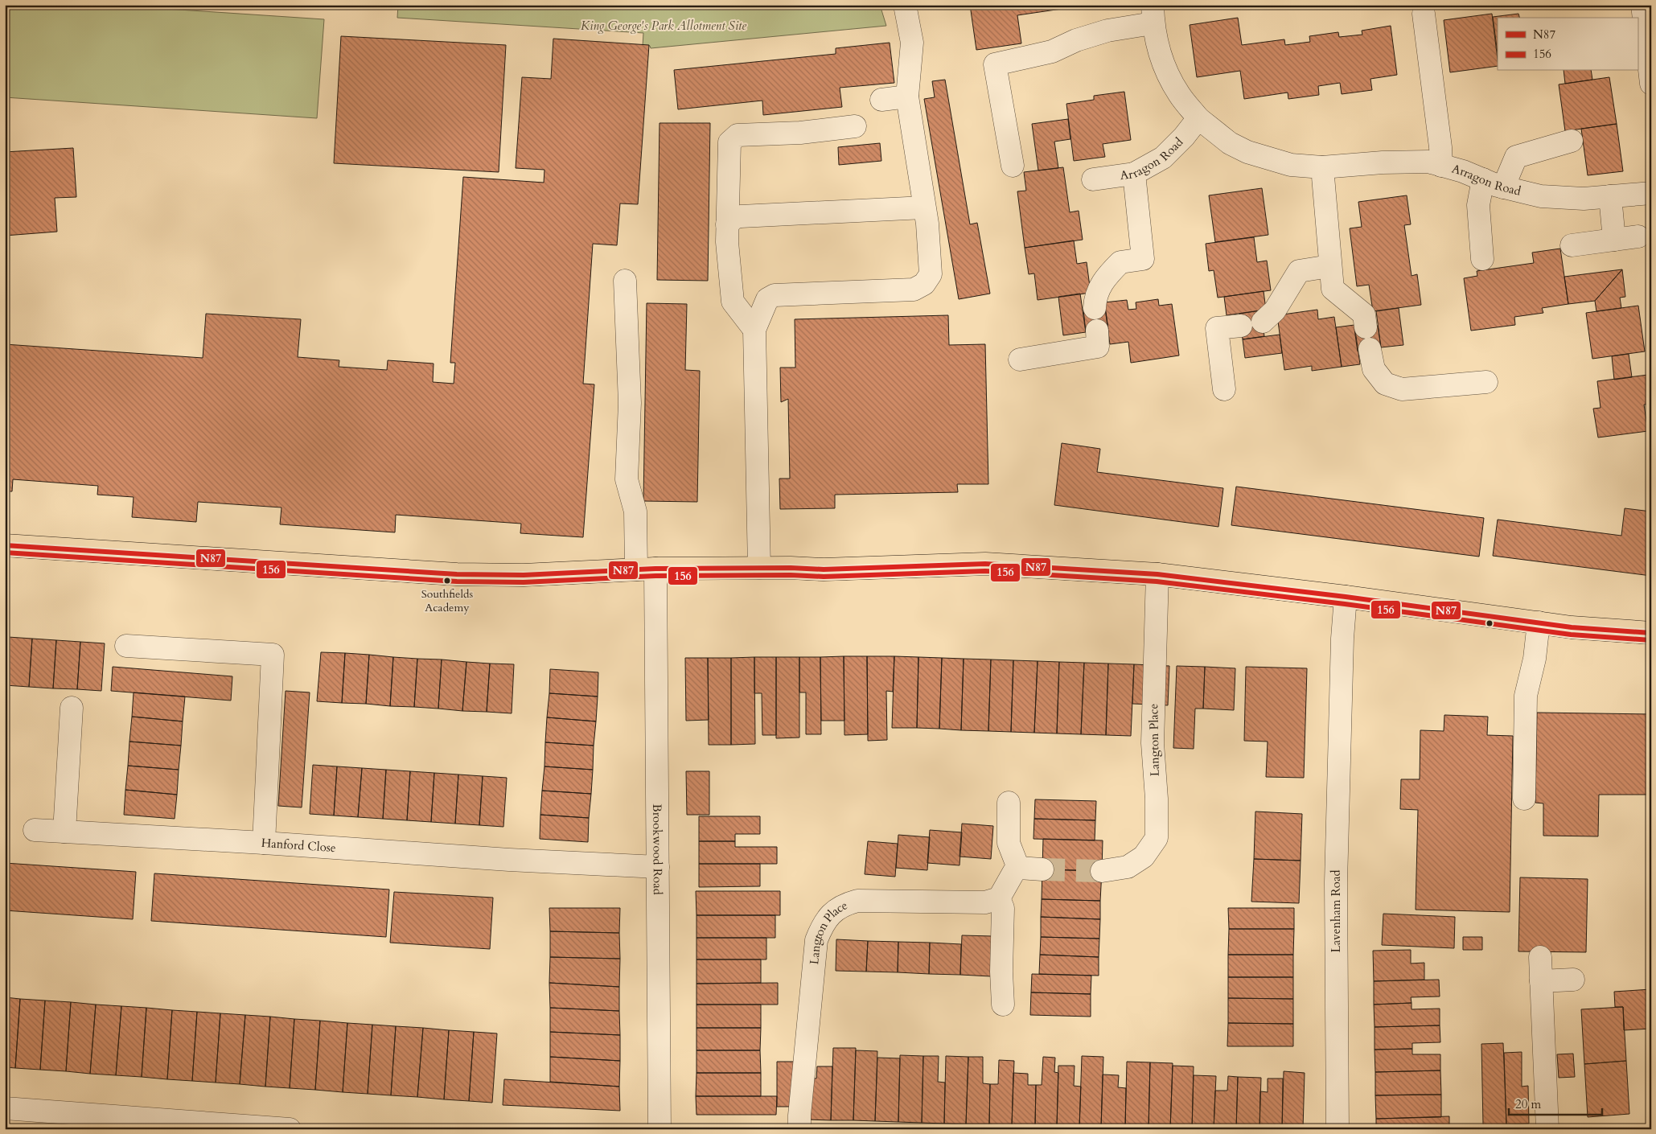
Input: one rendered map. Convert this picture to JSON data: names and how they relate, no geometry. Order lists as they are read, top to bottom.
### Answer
{
  "streets": {
    "street": [
      "Arragon Road",
      "Langton Place",
      "Hanford Close",
      "Brookwood Road",
      "Lavenham Road"
    ]
  },
  "crossings": [
    ["Hanford Close", "Brookwood Road"]
  ],
  "parks": ["King George's Park Allotment Site"],
  "places": ["Southfields Academy"],
  "lines": ["transit line N87", "transit line 156"],
  "legend": ["N87", "156"],
  "scale_bar": "20 m"
}
